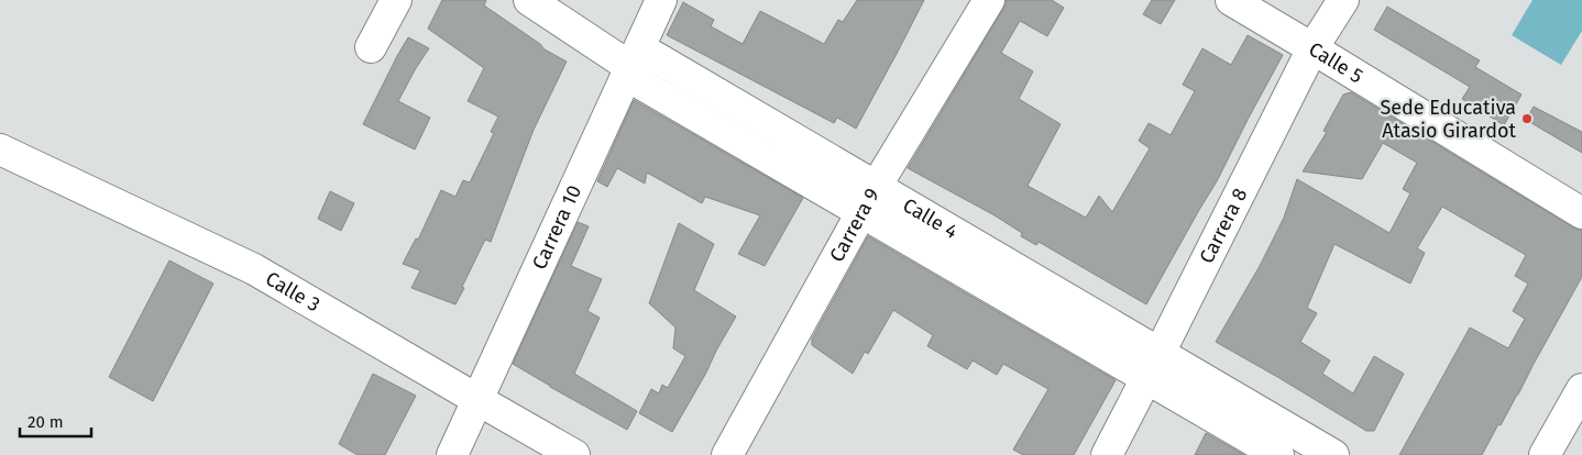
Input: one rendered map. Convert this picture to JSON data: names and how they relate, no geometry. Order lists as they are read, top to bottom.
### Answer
{
  "streets": {
    "street": [
      "Calle 5",
      "Calle 4",
      "Carrera 9",
      "Carrera 8",
      "Carrera 10",
      "Calle 3"
    ]
  },
  "crossings": [
    ["Calle 5", "Carrera 8"],
    ["Calle 4", "Carrera 9"],
    ["Calle 4", "Carrera 8"],
    ["Calle 4", "Carrera 10"],
    ["Carrera 10", "Calle 3"]
  ],
  "places": ["Sede Educativa Atasio Girardot"],
  "scale_bar": "20 m"
}
